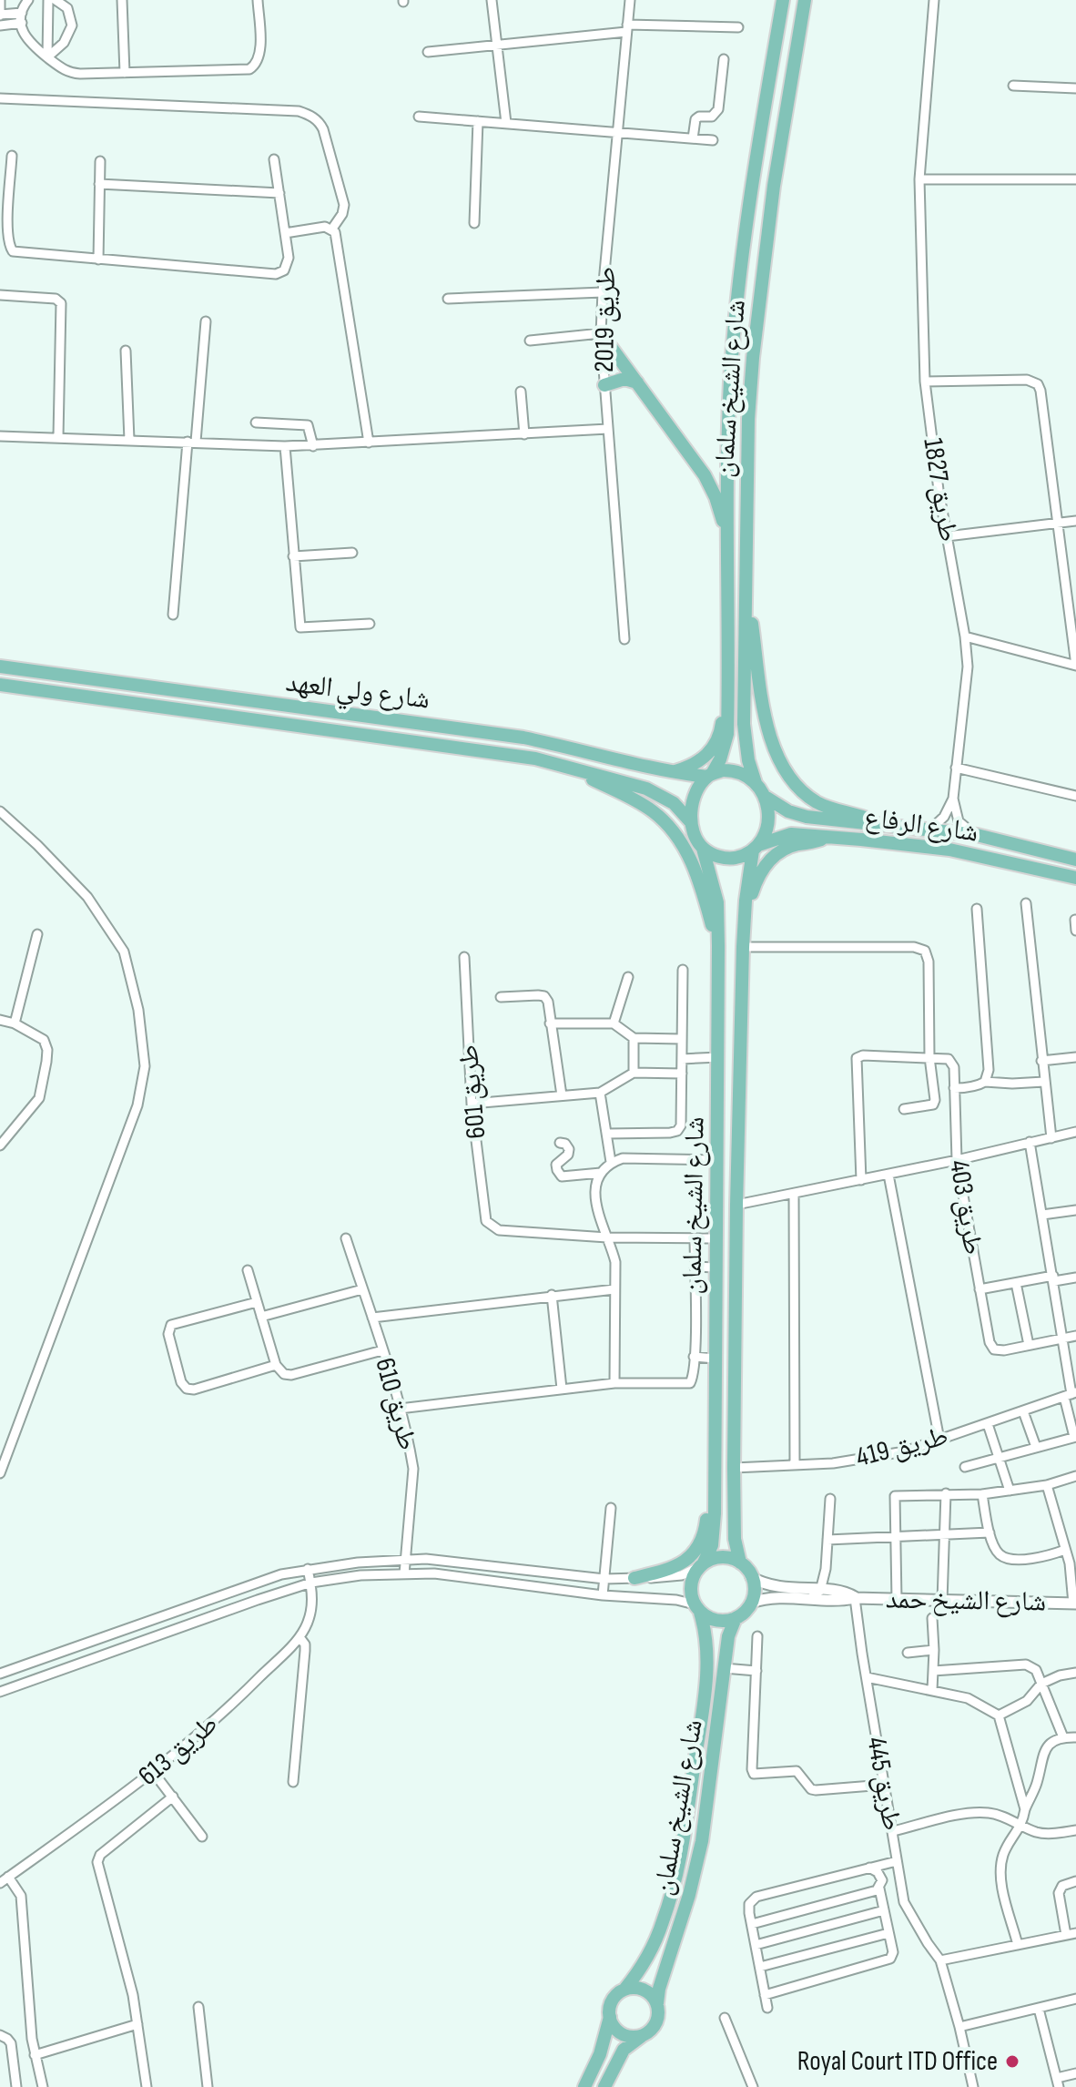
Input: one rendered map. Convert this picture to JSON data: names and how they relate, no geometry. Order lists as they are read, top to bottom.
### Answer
{
  "streets": {
    "main road": ["شارع الشيخ سلمان", "شارع ولي العهد", "شارع الرفاع"],
    "street": [
      "طريق 2019",
      "طريق 1827",
      "طريق 601",
      "طريق 403",
      "طريق 610",
      "طريق 419",
      "شارع الشيخ حمد",
      "طريق 613",
      "طريق 445"
    ]
  },
  "crossings": [
    ["شارع الشيخ سلمان", "شارع ولي العهد"],
    ["شارع الشيخ سلمان", "شارع الرفاع"],
    ["شارع الشيخ سلمان", "طريق 419"],
    ["شارع الشيخ سلمان", "شارع الشيخ حمد"],
    ["شارع ولي العهد", "شارع الرفاع"],
    ["شارع الشيخ حمد", "طريق 445"]
  ],
  "places": ["Royal Court ITD Office"]
}
